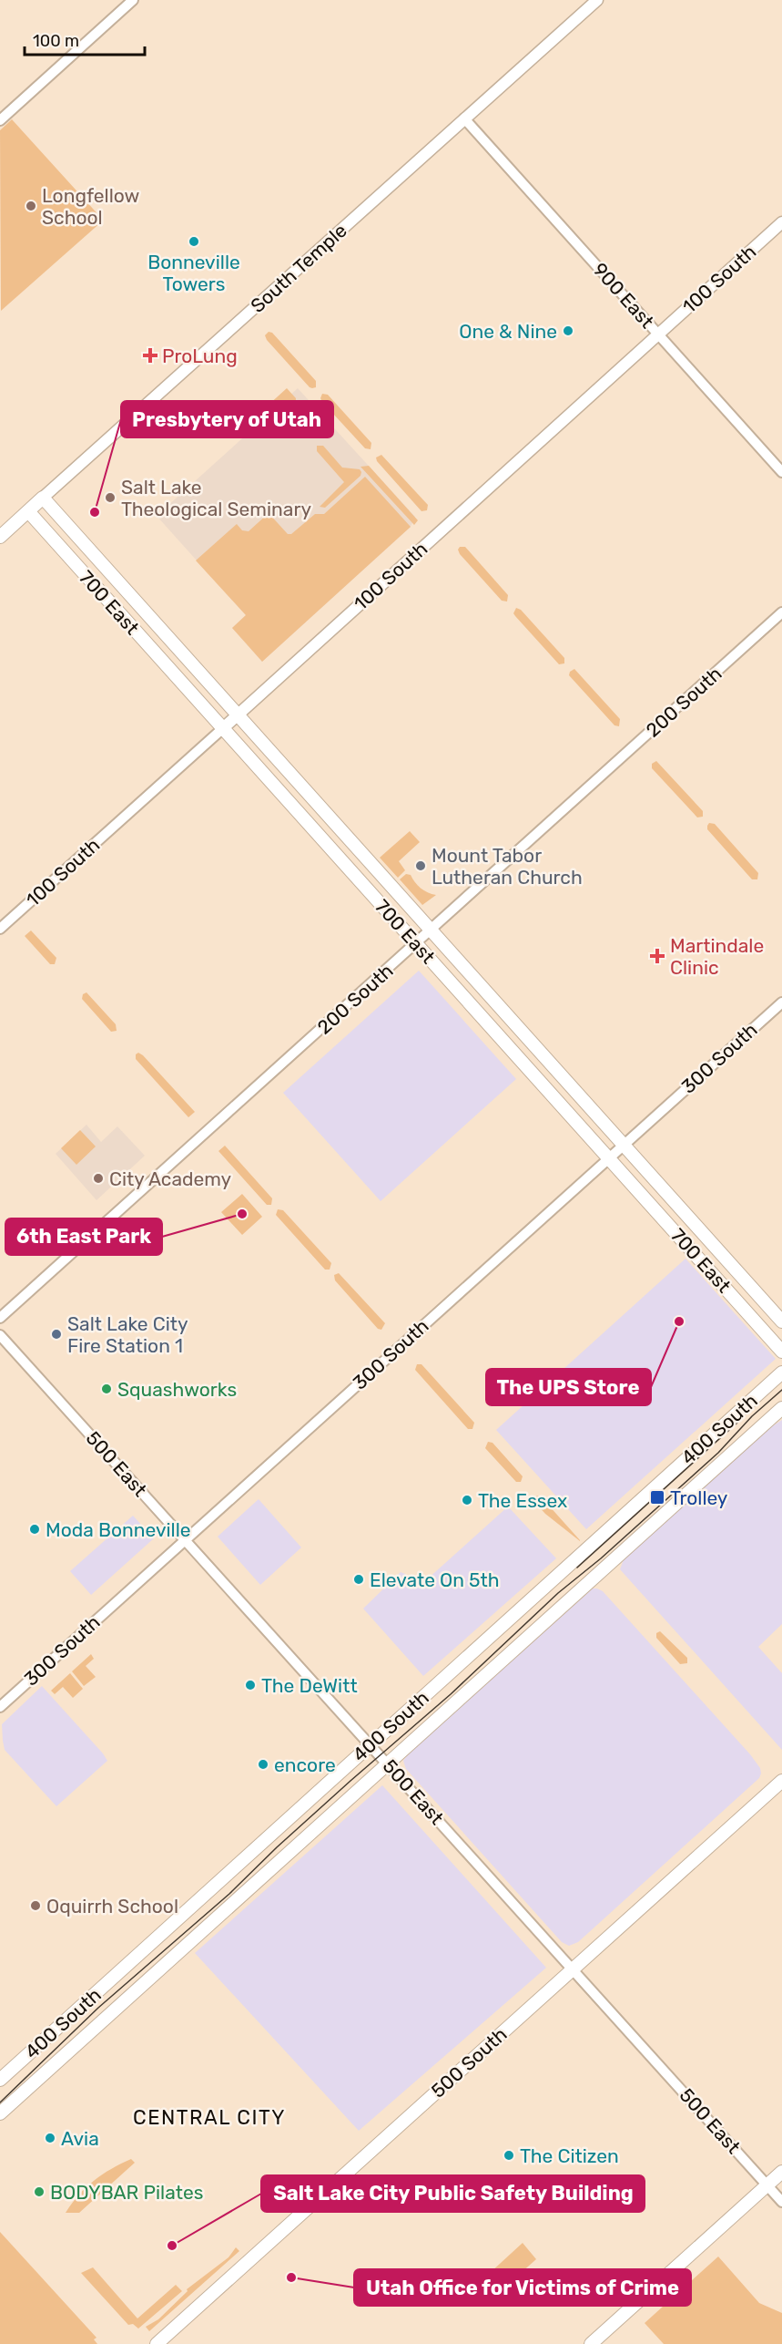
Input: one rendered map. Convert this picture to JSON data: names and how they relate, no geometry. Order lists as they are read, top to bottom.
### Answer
{
  "streets": {
    "main road": [
      "South Temple",
      "100 South",
      "700 East",
      "400 South",
      "500 South"
    ],
    "street": [
      "900 East",
      "200 South",
      "300 South",
      "500 East"
    ]
  },
  "crossings": [
    ["South Temple", "900 East"],
    ["South Temple", "700 East"],
    ["100 South", "900 East"],
    ["100 South", "700 East"],
    ["700 East", "200 South"],
    ["700 East", "300 South"],
    ["300 South", "500 East"],
    ["400 South", "500 East"],
    ["500 East", "500 South"]
  ],
  "districts": ["CENTRAL CITY"],
  "places": {
    "other": [
      "Longfellow School",
      "Bonneville Towers",
      "One & Nine",
      "Salt Lake Theological Seminary",
      "Presbytery of Utah",
      "Mount Tabor Lutheran Church",
      "City Academy",
      "6th East Park",
      "The UPS Store",
      "Salt Lake City Fire Station 1",
      "Squashworks",
      "The Essex",
      "Moda Bonneville",
      "Elevate On 5th",
      "The DeWitt",
      "encore",
      "Oquirrh School",
      "Avia",
      "The Citizen",
      "BODYBAR Pilates",
      "Salt Lake City Public Safety Building",
      "Utah Office for Victims of Crime"
    ],
    "health": ["ProLung", "Martindale Clinic"],
    "transit": ["Trolley"]
  },
  "scale_bar": "100 m"
}
